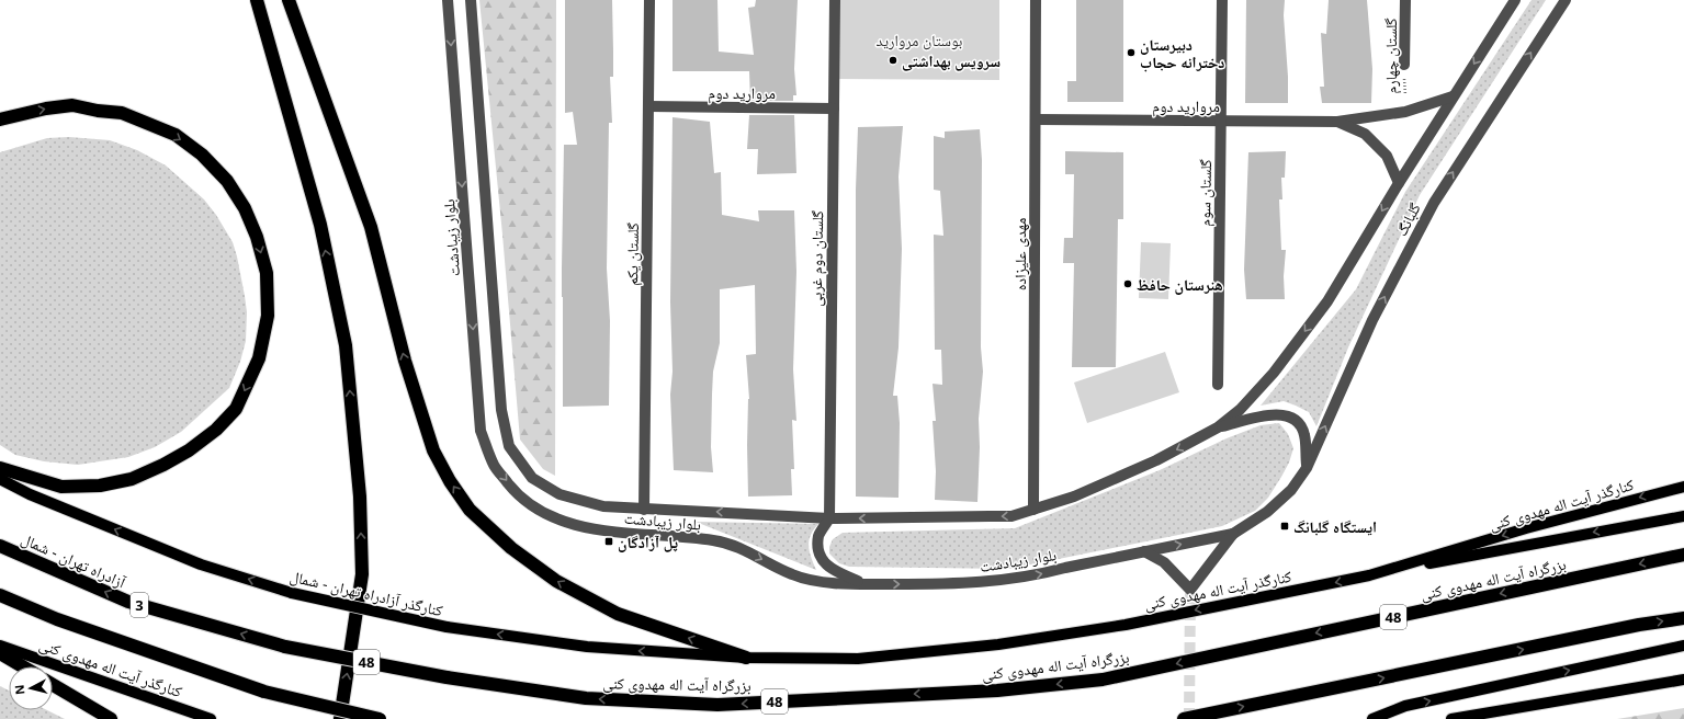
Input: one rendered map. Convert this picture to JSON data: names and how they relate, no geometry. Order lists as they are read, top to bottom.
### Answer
{
  "streets": {
    "highway": [
      "آزادراه تهران - شمال",
      "بزرگراه آیت اله مهدوی کنی",
      "3",
      "48"
    ],
    "main road": ["کنارگذر آیت اله مهدوی کنی", "کنارگذر آزادراه تهران - شمال"],
    "street": [
      "گلستان چهارم",
      "مروارید دوم",
      "گلستان سوم",
      "گلبانگ",
      "بلوار زیبادشت",
      "گلستان یکم",
      "مهدی علیزاده",
      "گلستان دوم غربی"
    ]
  },
  "crossings": [
    ["گلستان چهارم", "مروارید دوم"],
    ["مروارید دوم", "گلستان سوم"],
    ["مروارید دوم", "گلبانگ"],
    ["مروارید دوم", "گلستان یکم"],
    ["مروارید دوم", "مهدی علیزاده"],
    ["مروارید دوم", "گلستان دوم غربی"],
    ["گلبانگ", "بلوار زیبادشت"],
    ["بلوار زیبادشت", "گلستان یکم"],
    ["بلوار زیبادشت", "مهدی علیزاده"],
    ["بلوار زیبادشت", "گلستان دوم غربی"],
    ["کنارگذر آیت اله مهدوی کنی", "کنارگذر آزادراه تهران - شمال"],
    ["آزادراه تهران - شمال", "بزرگراه آیت اله مهدوی کنی"]
  ],
  "one_way": ["کنارگذر آزادراه تهران - شمال"],
  "parks": ["بوستان مروارید"],
  "places": {
    "other": ["دبیرستان دخترانه حجاب", "سرویس بهداشتی", "هنرستان حافظ"],
    "transit": ["ایستگاه گلبانگ", "پل آزادگان"]
  },
  "north": "left"
}
